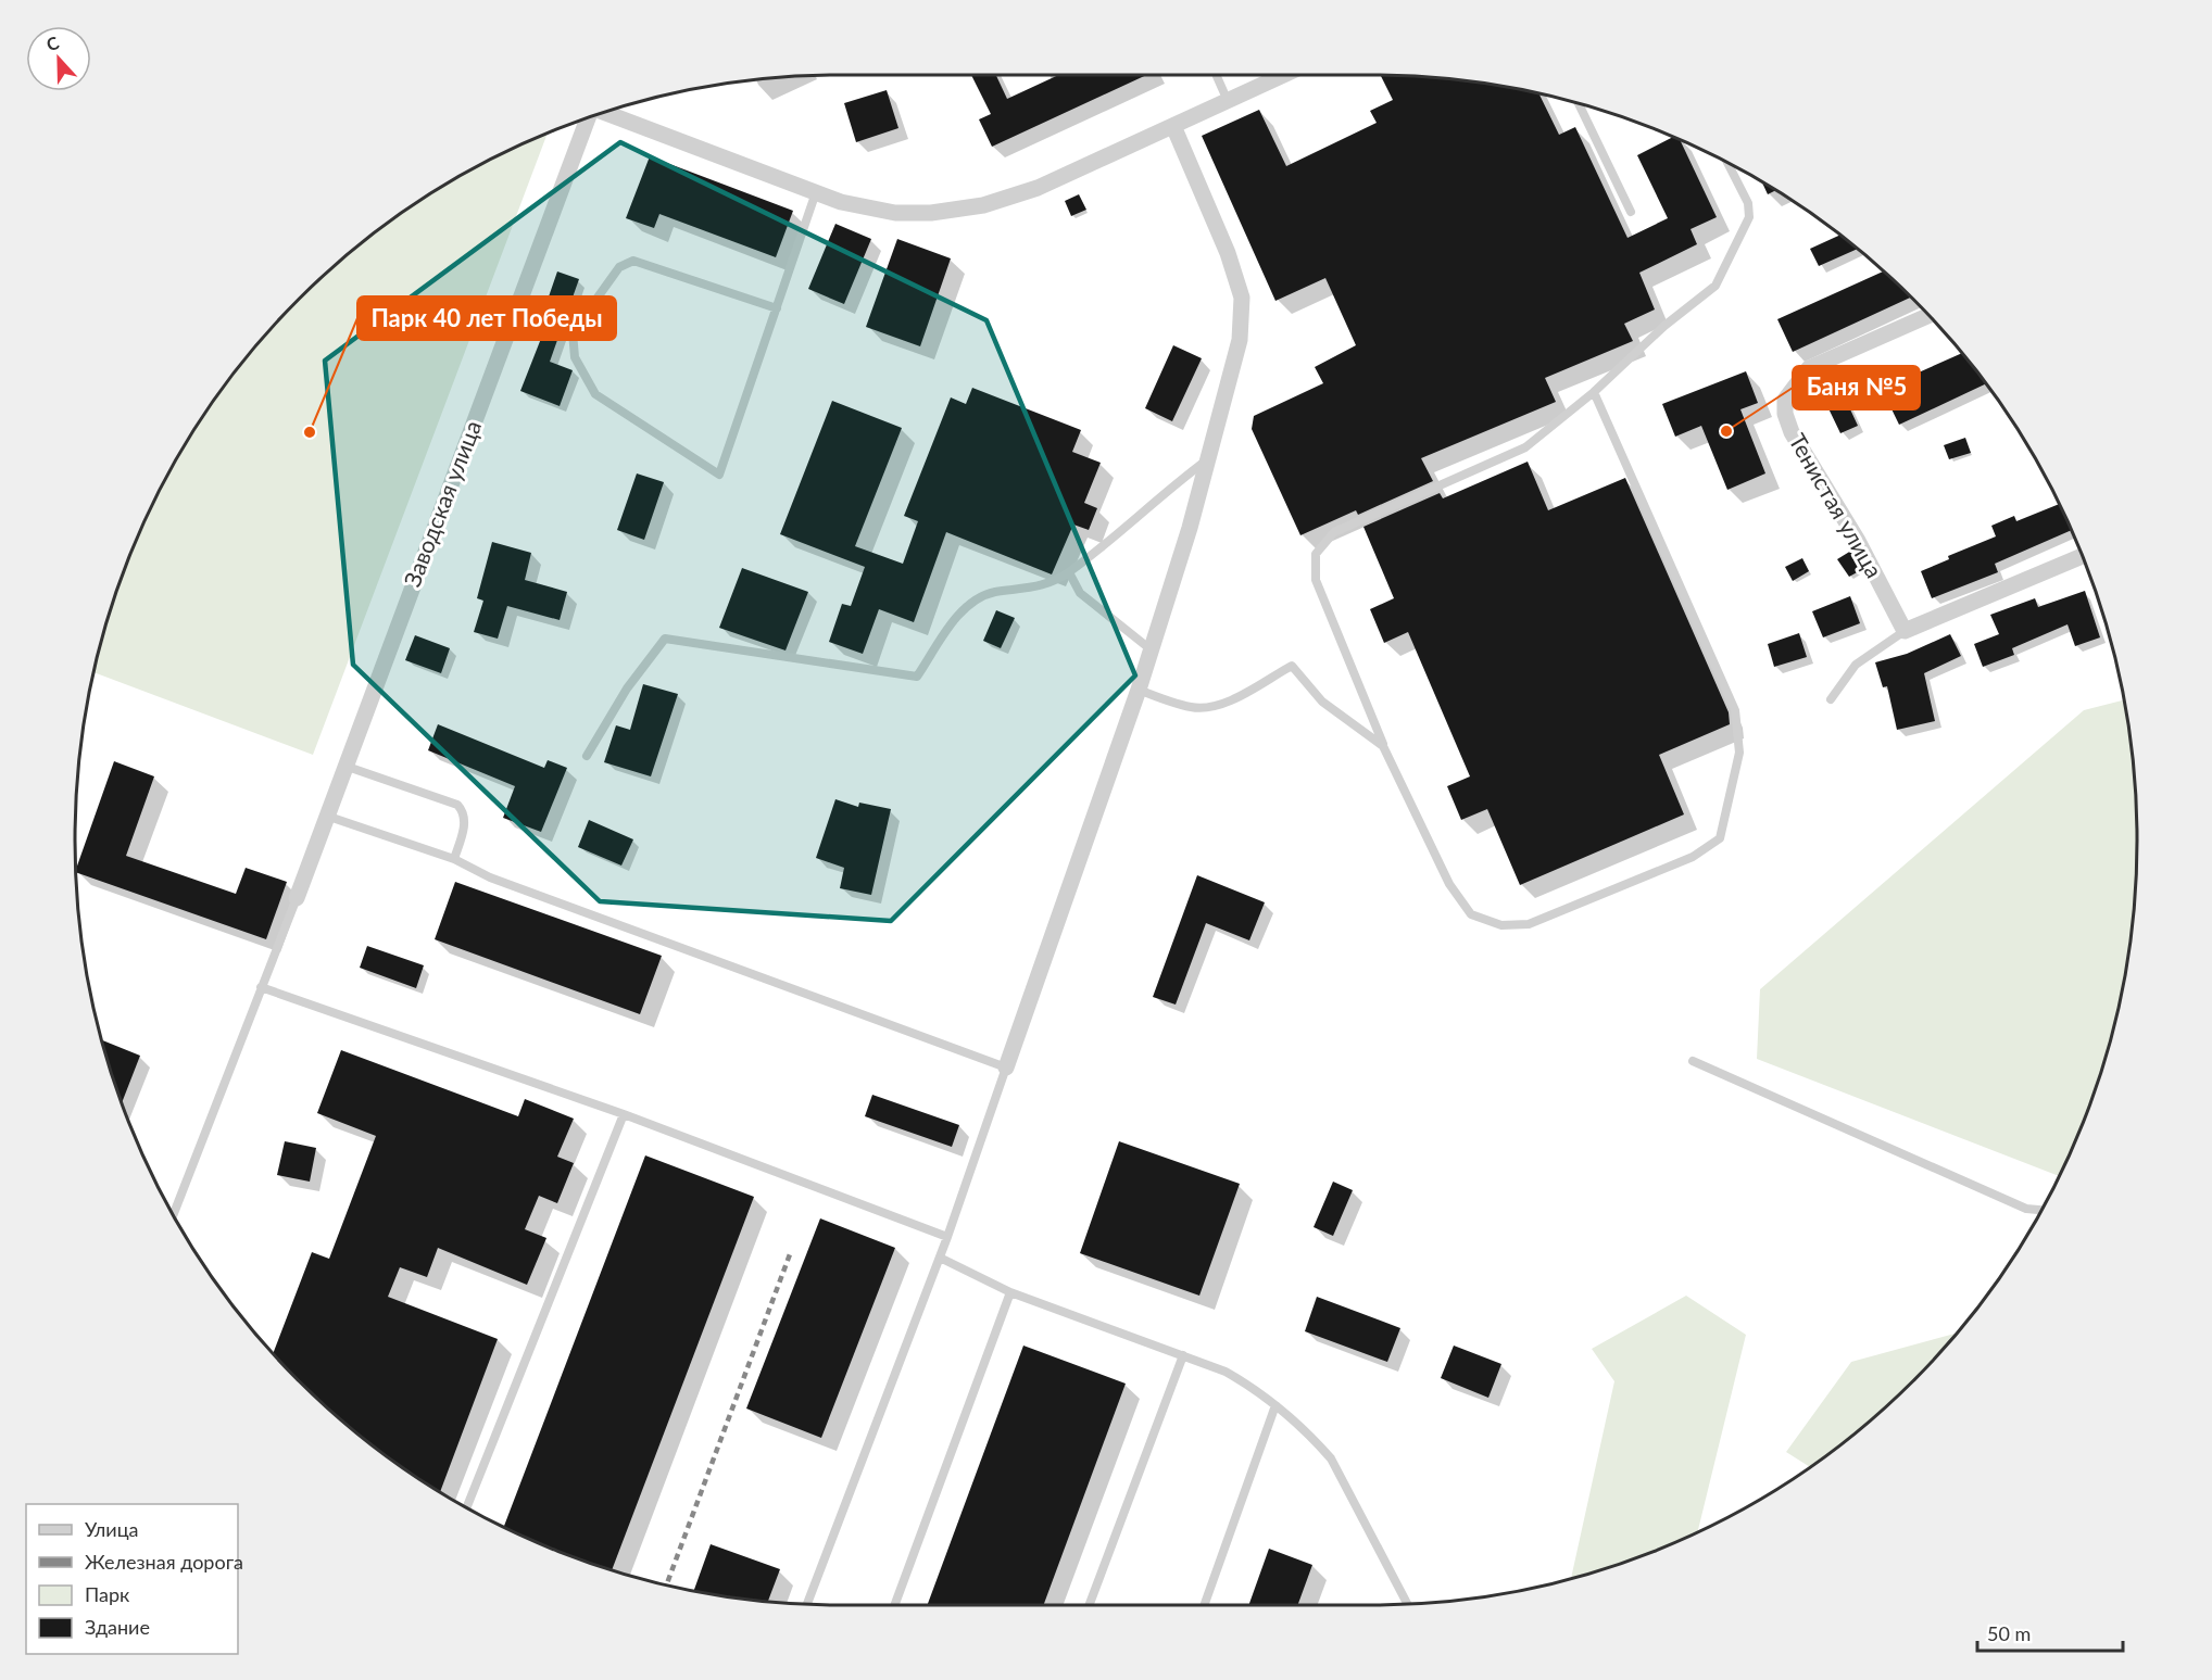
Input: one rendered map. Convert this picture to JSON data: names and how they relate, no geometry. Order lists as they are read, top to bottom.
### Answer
{
  "streets": {
    "street": ["Заводская улица", "Тенистая улица"]
  },
  "places": ["Баня №5", "Парк 40 лет Победы"],
  "legend": [
    "Улица",
    "Железная дорога",
    "Парк",
    "Здание"
  ],
  "scale_bar": "50 m",
  "north": "top"
}
